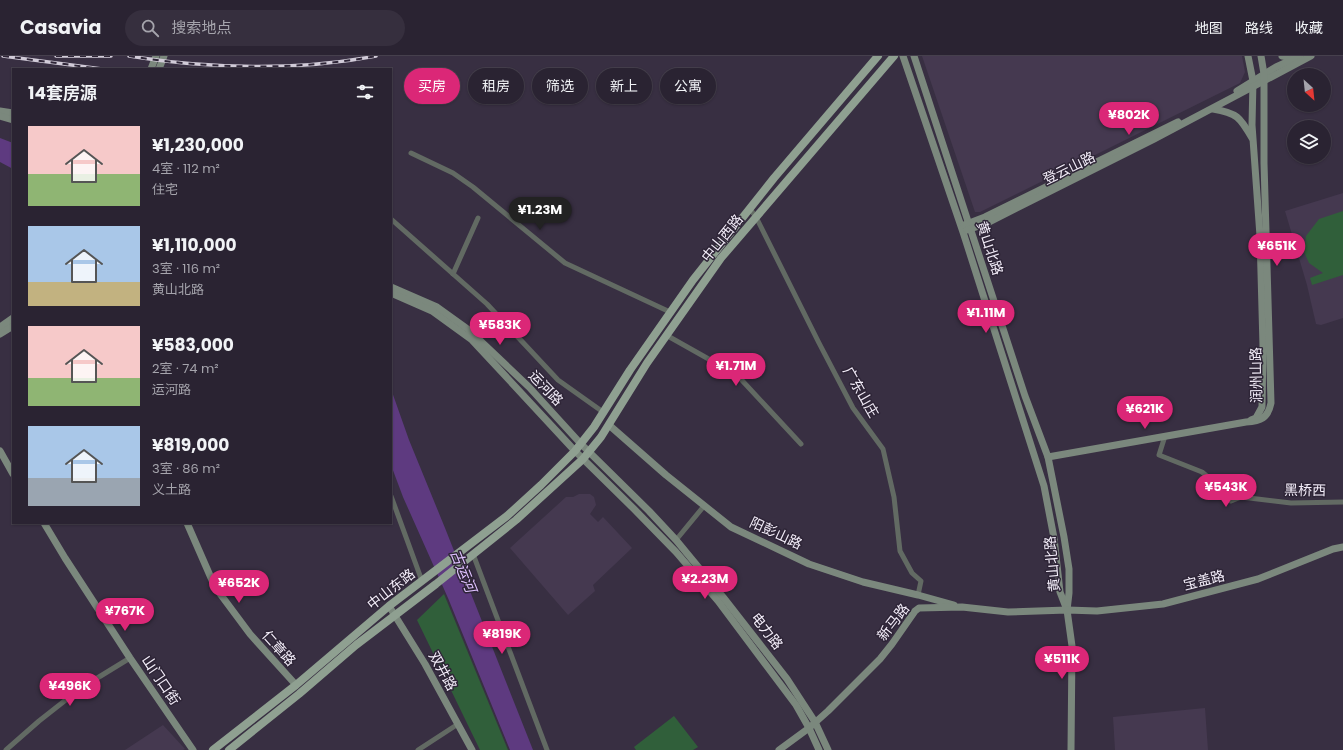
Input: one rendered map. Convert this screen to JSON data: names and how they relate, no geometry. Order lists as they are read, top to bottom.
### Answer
{
  "streets": {
    "main road": ["中山西路", "中山东路"],
    "street": [
      "登云山路",
      "黄山北路",
      "润州山路",
      "运河路",
      "广东山庄",
      "黑桥西",
      "阳彭山路",
      "宝盖路",
      "新马路",
      "电力路",
      "仁章路",
      "双井路",
      "山门口街"
    ]
  },
  "crossings": [
    ["登云山路", "黄山北路"],
    ["登云山路", "润州山路"],
    ["中山西路", "运河路"],
    ["中山西路", "广东山庄"],
    ["中山西路", "阳彭山路"],
    ["中山西路", "中山东路"],
    ["中山西路", "电力路"],
    ["黄山北路", "宝盖路"],
    ["黄山北路", "新马路"],
    ["运河路", "中山东路"],
    ["运河路", "电力路"],
    ["广东山庄", "阳彭山路"],
    ["阳彭山路", "新马路"],
    ["宝盖路", "新马路"],
    ["中山东路", "电力路"],
    ["中山东路", "仁章路"],
    ["中山东路", "双井路"],
    ["新马路", "电力路"]
  ],
  "water": ["古运河"],
  "north": "bottom right",
  "page": {
    "header": "Casavia",
    "search": "搜索地点",
    "nav": ["地图", "路线", "收藏"],
    "chip": [
      "买房",
      "租房",
      "筛选",
      "新上",
      "公寓"
    ],
    "heading": "14套房源",
    "price": [
      "¥802K",
      "¥1.23M",
      "¥651K",
      "¥1.11M",
      "¥583K",
      "¥1.71M",
      "¥621K",
      "¥543K",
      "¥2.23M",
      "¥652K",
      "¥767K",
      "¥819K",
      "¥511K",
      "¥496K"
    ],
    "list": [
      {
        "name": "¥1,230,000",
        "note": "4室 · 112 m² · 住宅"
      },
      {
        "name": "¥1,110,000",
        "note": "3室 · 116 m² · 黄山北路"
      },
      {
        "name": "¥583,000",
        "note": "2室 · 74 m² · 运河路"
      },
      {
        "name": "¥819,000",
        "note": "3室 · 86 m² · 义土路"
      }
    ]
  }
}
